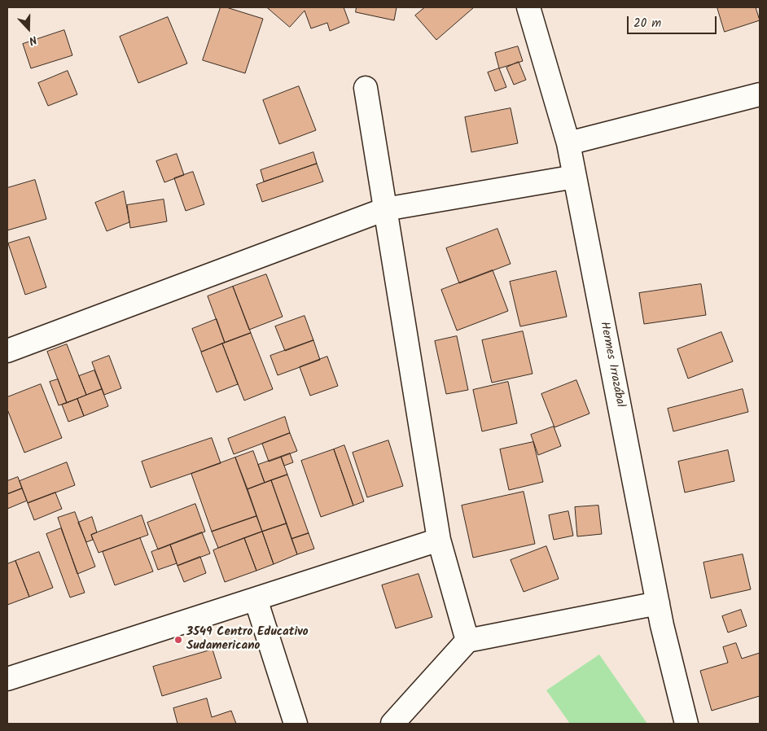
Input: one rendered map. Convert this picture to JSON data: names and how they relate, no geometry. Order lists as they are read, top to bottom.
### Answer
{
  "streets": {
    "street": ["Hermes Irrazábal"]
  },
  "places": ["3549 Centro Educativo Sudamericano"],
  "scale_bar": "20 m",
  "north": "bottom"
}
